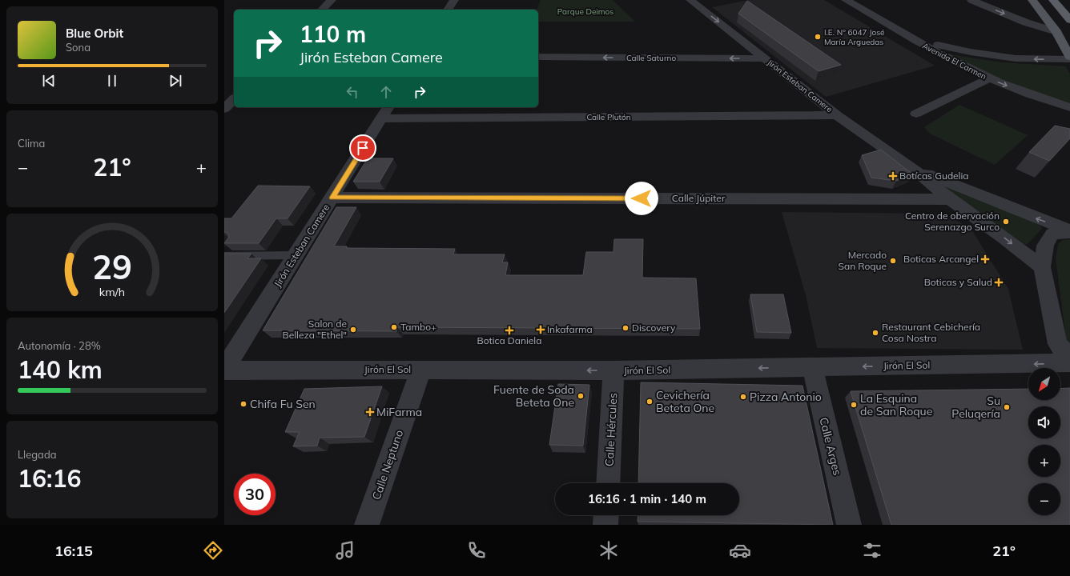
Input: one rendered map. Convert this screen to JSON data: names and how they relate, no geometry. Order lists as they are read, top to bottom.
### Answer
{
  "streets": {
    "street": [
      "Calle Saturno",
      "Avenida El Carmen",
      "Jirón Esteban Camere",
      "Calle Plutón",
      "Calle Júpiter",
      "Jirón El Sol",
      "Calle Hércules",
      "Calle Arges",
      "Calle Neptuno"
    ]
  },
  "crossings": [
    ["Calle Saturno", "Jirón Esteban Camere"],
    ["Jirón Esteban Camere", "Calle Plutón"],
    ["Jirón Esteban Camere", "Calle Júpiter"],
    ["Jirón Esteban Camere", "Jirón El Sol"],
    ["Jirón El Sol", "Calle Hércules"],
    ["Jirón El Sol", "Calle Arges"],
    ["Jirón El Sol", "Calle Neptuno"]
  ],
  "one_way": ["Calle Saturno", "Jirón El Sol"],
  "parks": ["Parque Deimos"],
  "places": {
    "other": [
      "I.E. N° 6047 José María Arguedas",
      "Centro de obervación Serenazgo Surco",
      "Mercado San Roque",
      "Tambo+",
      "Discovery",
      "Salon de Belleza \"Ethel\"",
      "Restaurant Cebichería Cosa Nostra",
      "Fuente de Soda Beteta One",
      "Pizza Antonio",
      "Cevichería Beteta One",
      "Chifa Fu Sen",
      "La Esquina de San Roque",
      "Su Peluqería"
    ],
    "health": [
      "Botícas Gudelia",
      "Boticas Arcangel",
      "Boticas y Salud",
      "Inkafarma",
      "Botica Daniela",
      "MiFarma"
    ]
  },
  "north": "bottom left",
  "page": {
    "turn": ["110 m", "Jirón Esteban Camere"],
    "song": ["Blue Orbit", "Sona"],
    "tile": [
      "Clima",
      ["Autonomía · 28%", "140 km"],
      ["Llegada", "16:16"]
    ],
    "heat": ["−", "21°", "+"],
    "map_buttons": ["+", "−"],
    "limit": "30",
    "trip": "16:16 · 1 min · 140 m",
    "tabs": ["16:15", "21°"],
    "gauge": ["29", "km/h"]
  }
}
